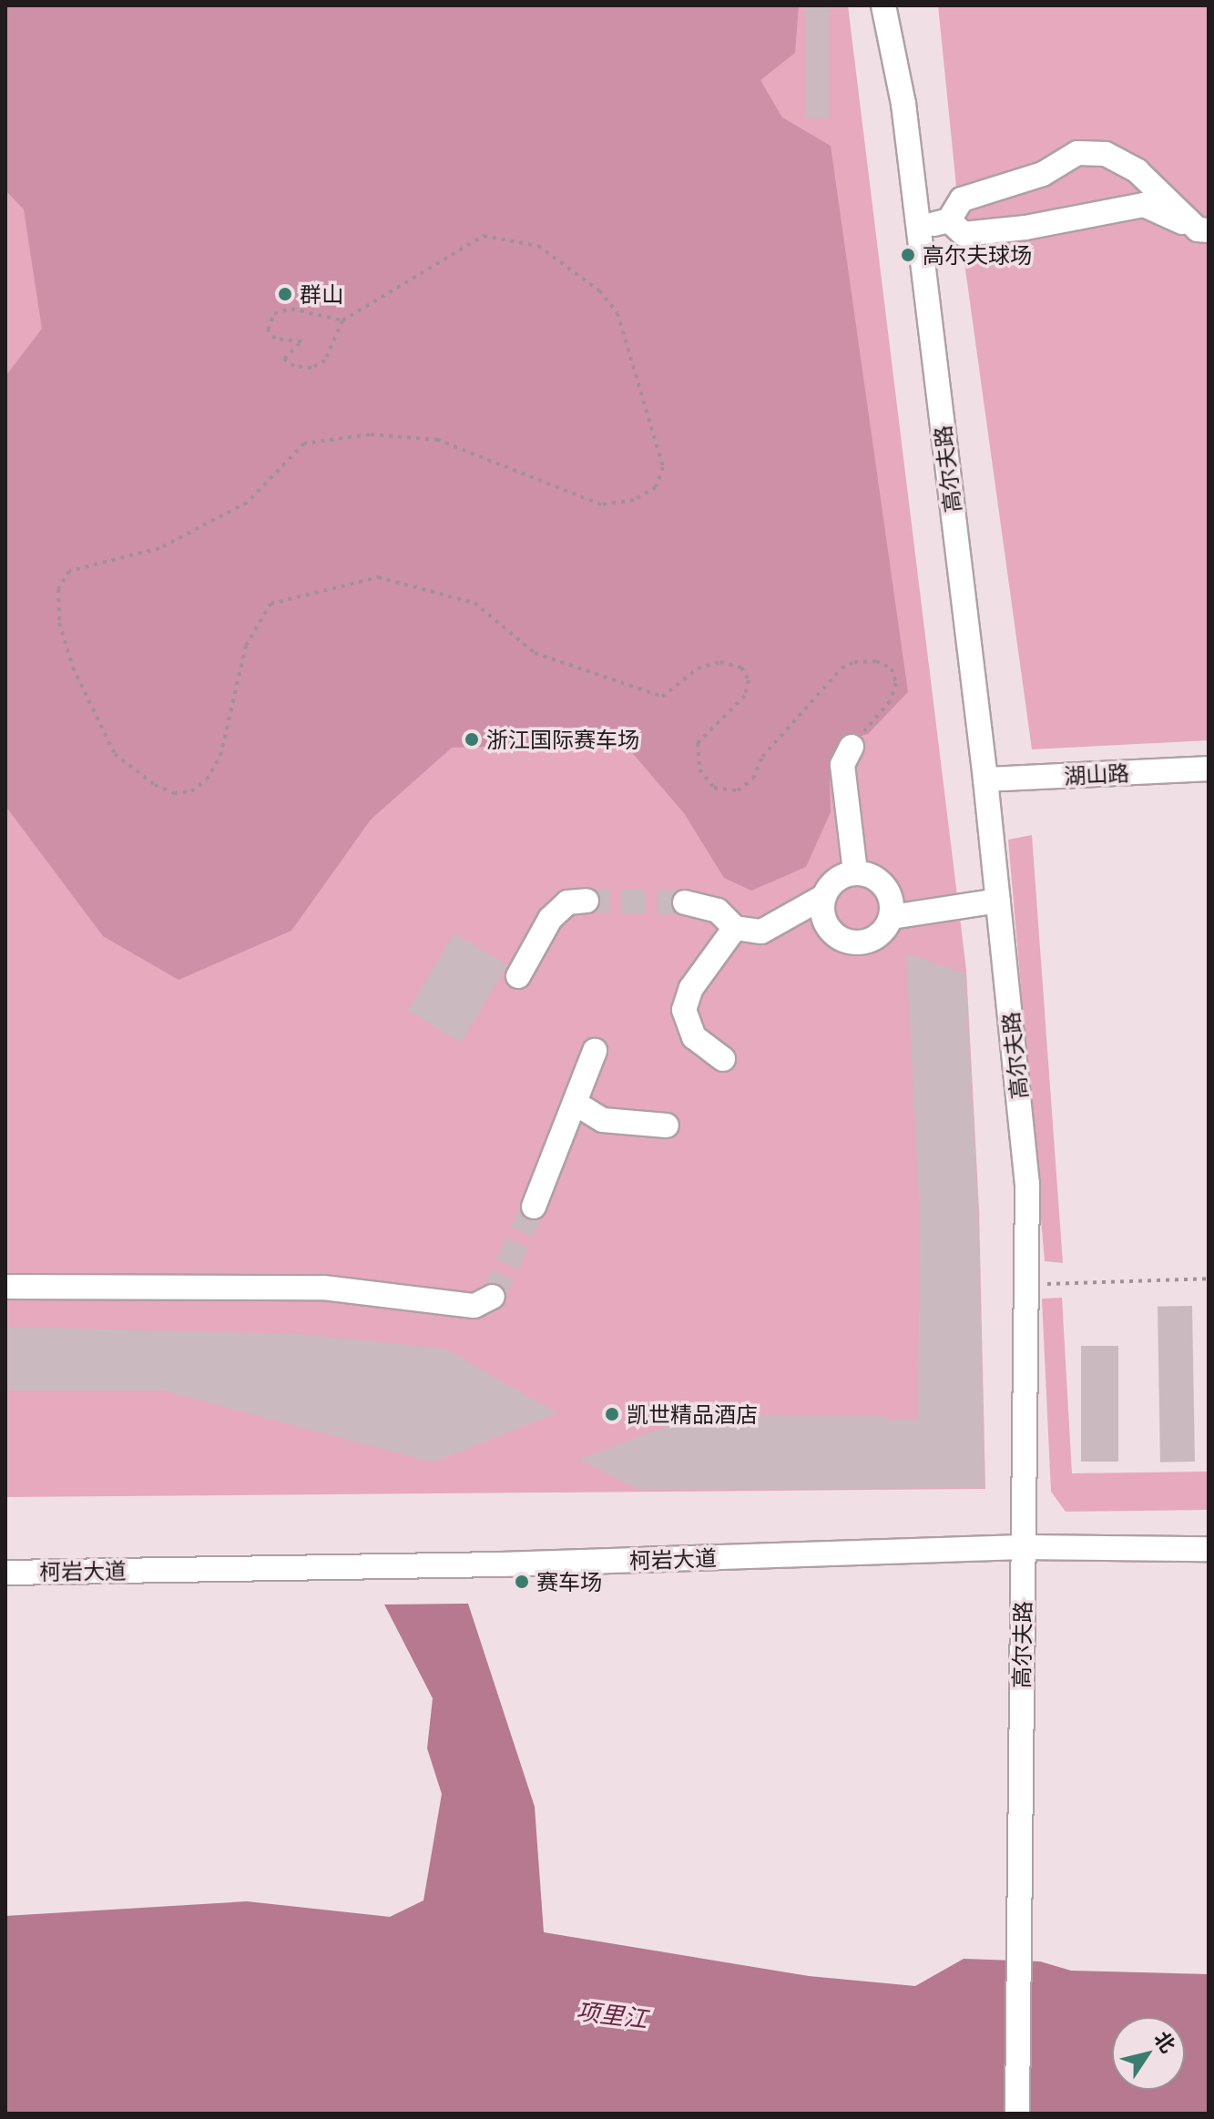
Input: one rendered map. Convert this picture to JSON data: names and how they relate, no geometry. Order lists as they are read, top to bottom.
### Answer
{
  "streets": {
    "street": ["高尔夫路", "湖山路", "柯岩大道"]
  },
  "crossings": [
    ["高尔夫路", "湖山路"],
    ["高尔夫路", "柯岩大道"]
  ],
  "water": ["项里江"],
  "places": [
    "高尔夫球场",
    "群山",
    "浙江国际赛车场",
    "凯世精品酒店",
    "赛车场"
  ],
  "north": "top right"
}
